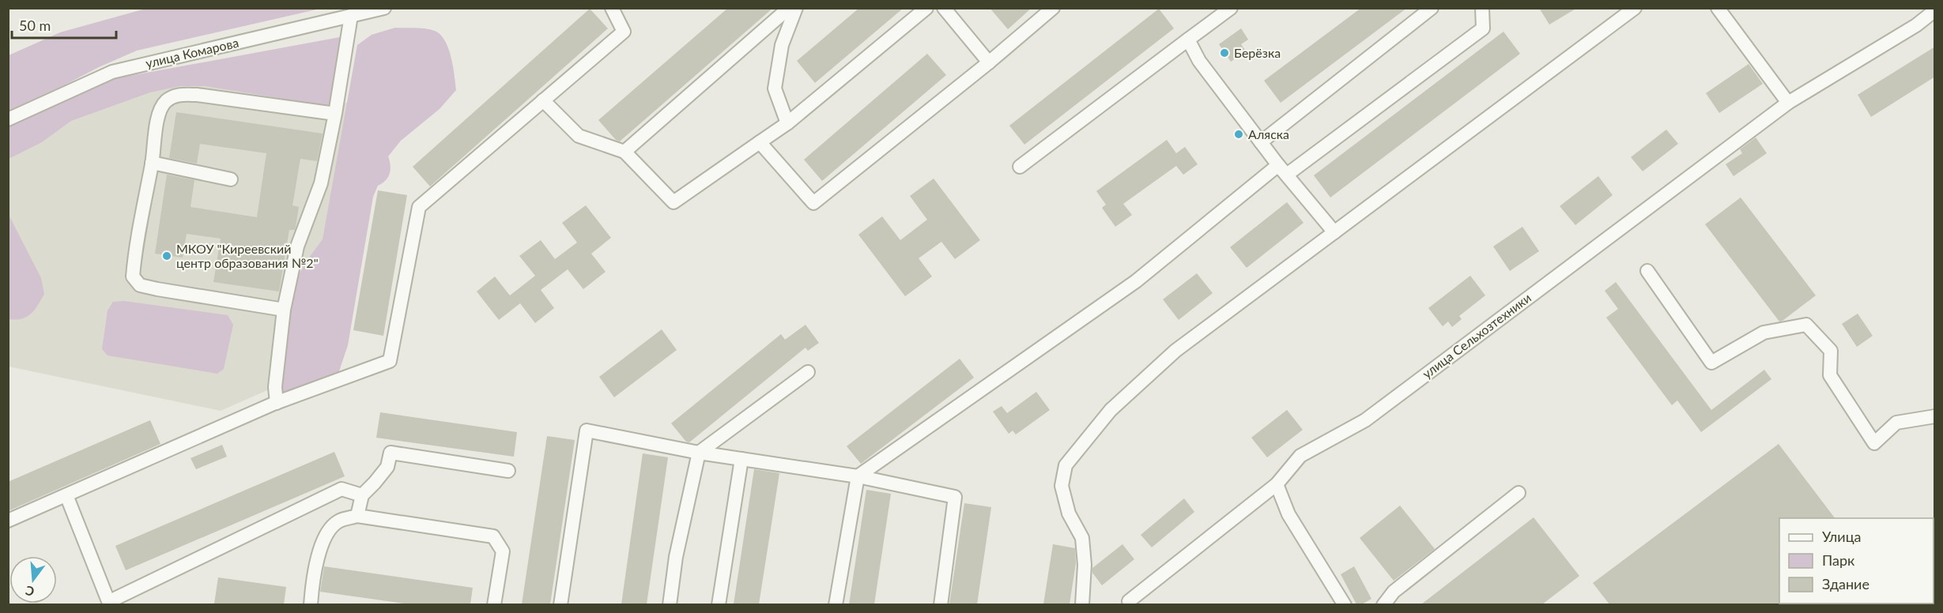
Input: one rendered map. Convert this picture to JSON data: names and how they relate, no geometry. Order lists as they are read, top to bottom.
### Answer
{
  "streets": {
    "street": ["улица Комарова", "улица Сельхозтехники"]
  },
  "places": ["Берёзка", "Аляска", "МКОУ \"Киреевский центр образования №2\""],
  "legend": ["Улица", "Парк", "Здание"],
  "scale_bar": "50 m",
  "north": "bottom"
}
